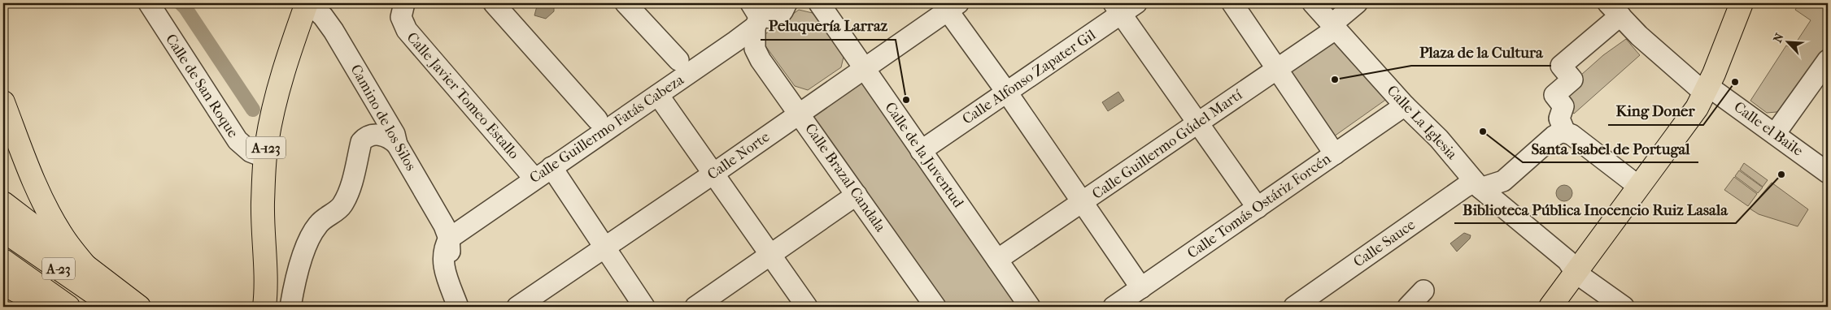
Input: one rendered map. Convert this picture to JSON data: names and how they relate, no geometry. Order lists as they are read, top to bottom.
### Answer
{
  "streets": {
    "main road": ["A-123", "A-23"],
    "street": [
      "Calle Alfonso Zapater Gil",
      "Calle de San Roque",
      "Calle Javier Tomeo Estallo",
      "Camino de los Silos",
      "Calle La Iglesia",
      "Calle Guillermo Fatás Cabeza",
      "Calle el Baile",
      "Calle Guillermo Gúdel Martí",
      "Calle de la Juventud",
      "Calle Norte",
      "Calle Brazal Candala",
      "Calle Tomás Ostáriz Forcén",
      "Calle Sauce"
    ]
  },
  "crossings": [
    ["Calle Alfonso Zapater Gil", "Calle de la Juventud"],
    ["Calle de San Roque", "A-123"],
    ["Calle Javier Tomeo Estallo", "Calle Guillermo Fatás Cabeza"],
    ["Camino de los Silos", "Calle Guillermo Fatás Cabeza"],
    ["Camino de los Silos", "A-123"],
    ["Calle La Iglesia", "Calle Guillermo Gúdel Martí"],
    ["Calle La Iglesia", "Calle Tomás Ostáriz Forcén"],
    ["Calle La Iglesia", "Calle Sauce"],
    ["Calle Guillermo Gúdel Martí", "Calle de la Juventud"],
    ["Calle de la Juventud", "Calle Norte"],
    ["Calle Norte", "Calle Brazal Candala"]
  ],
  "places": [
    "Plaza de la Cultura",
    "King Doner",
    "Peluquería Larraz",
    "Santa Isabel de Portugal",
    "Biblioteca Pública Inocencio Ruiz Lasala"
  ],
  "north": "top left"
}
